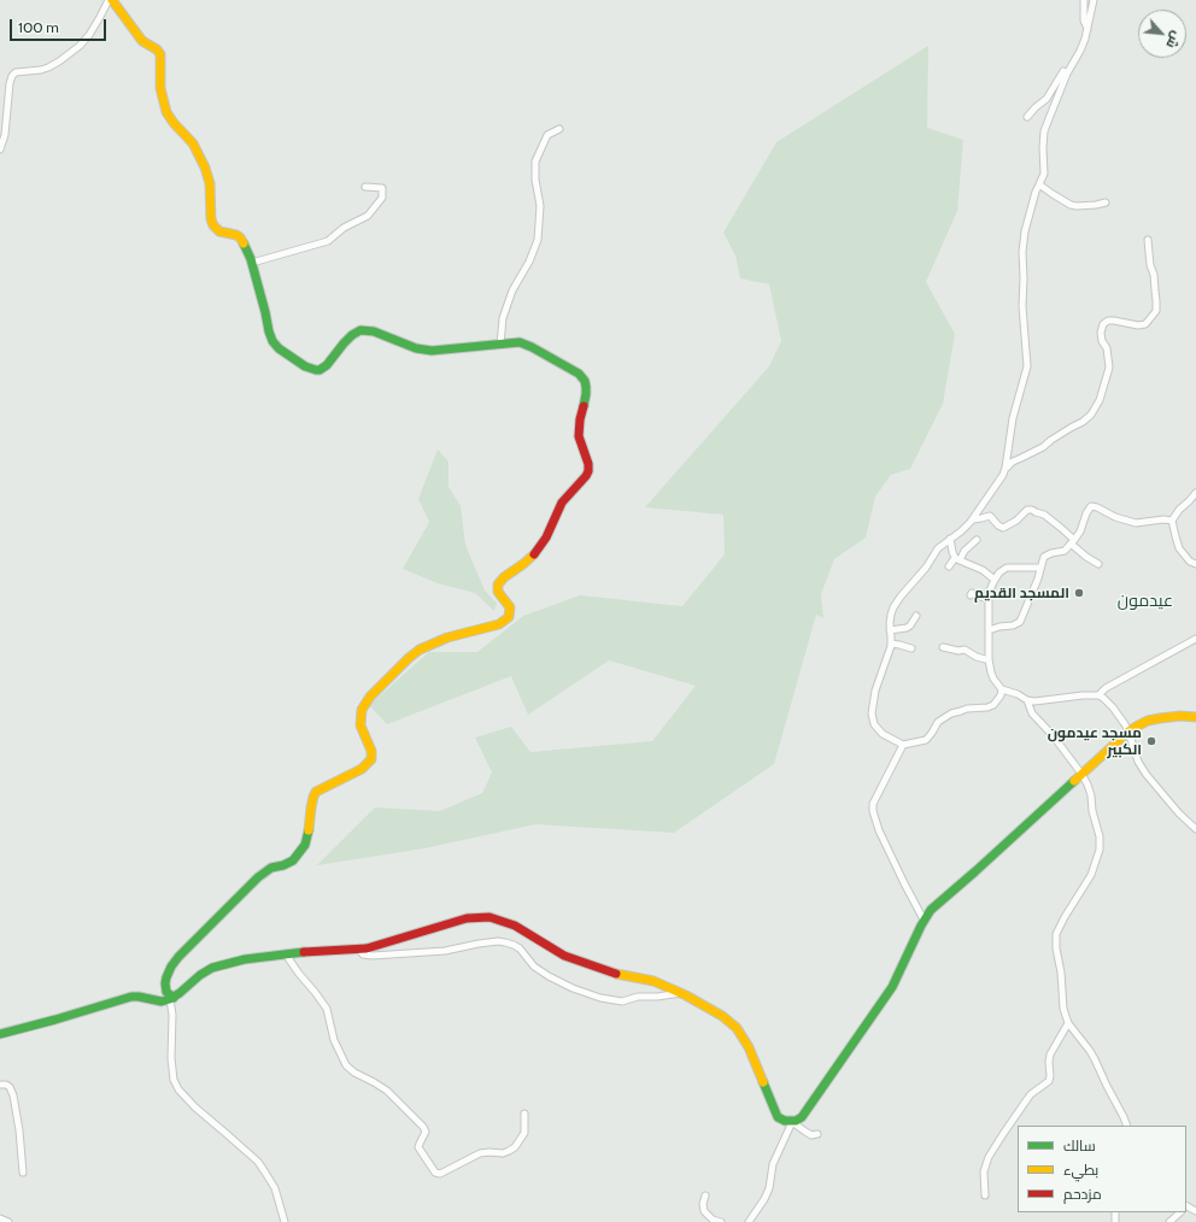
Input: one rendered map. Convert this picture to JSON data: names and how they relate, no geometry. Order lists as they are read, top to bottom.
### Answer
{
  "districts": ["عيدمون"],
  "places": ["المسجد القديم", "مسجد عيدمون الكبير"],
  "legend": ["سالك", "بطيء", "مزدحم"],
  "scale_bar": "100 m",
  "north": "bottom right"
}
